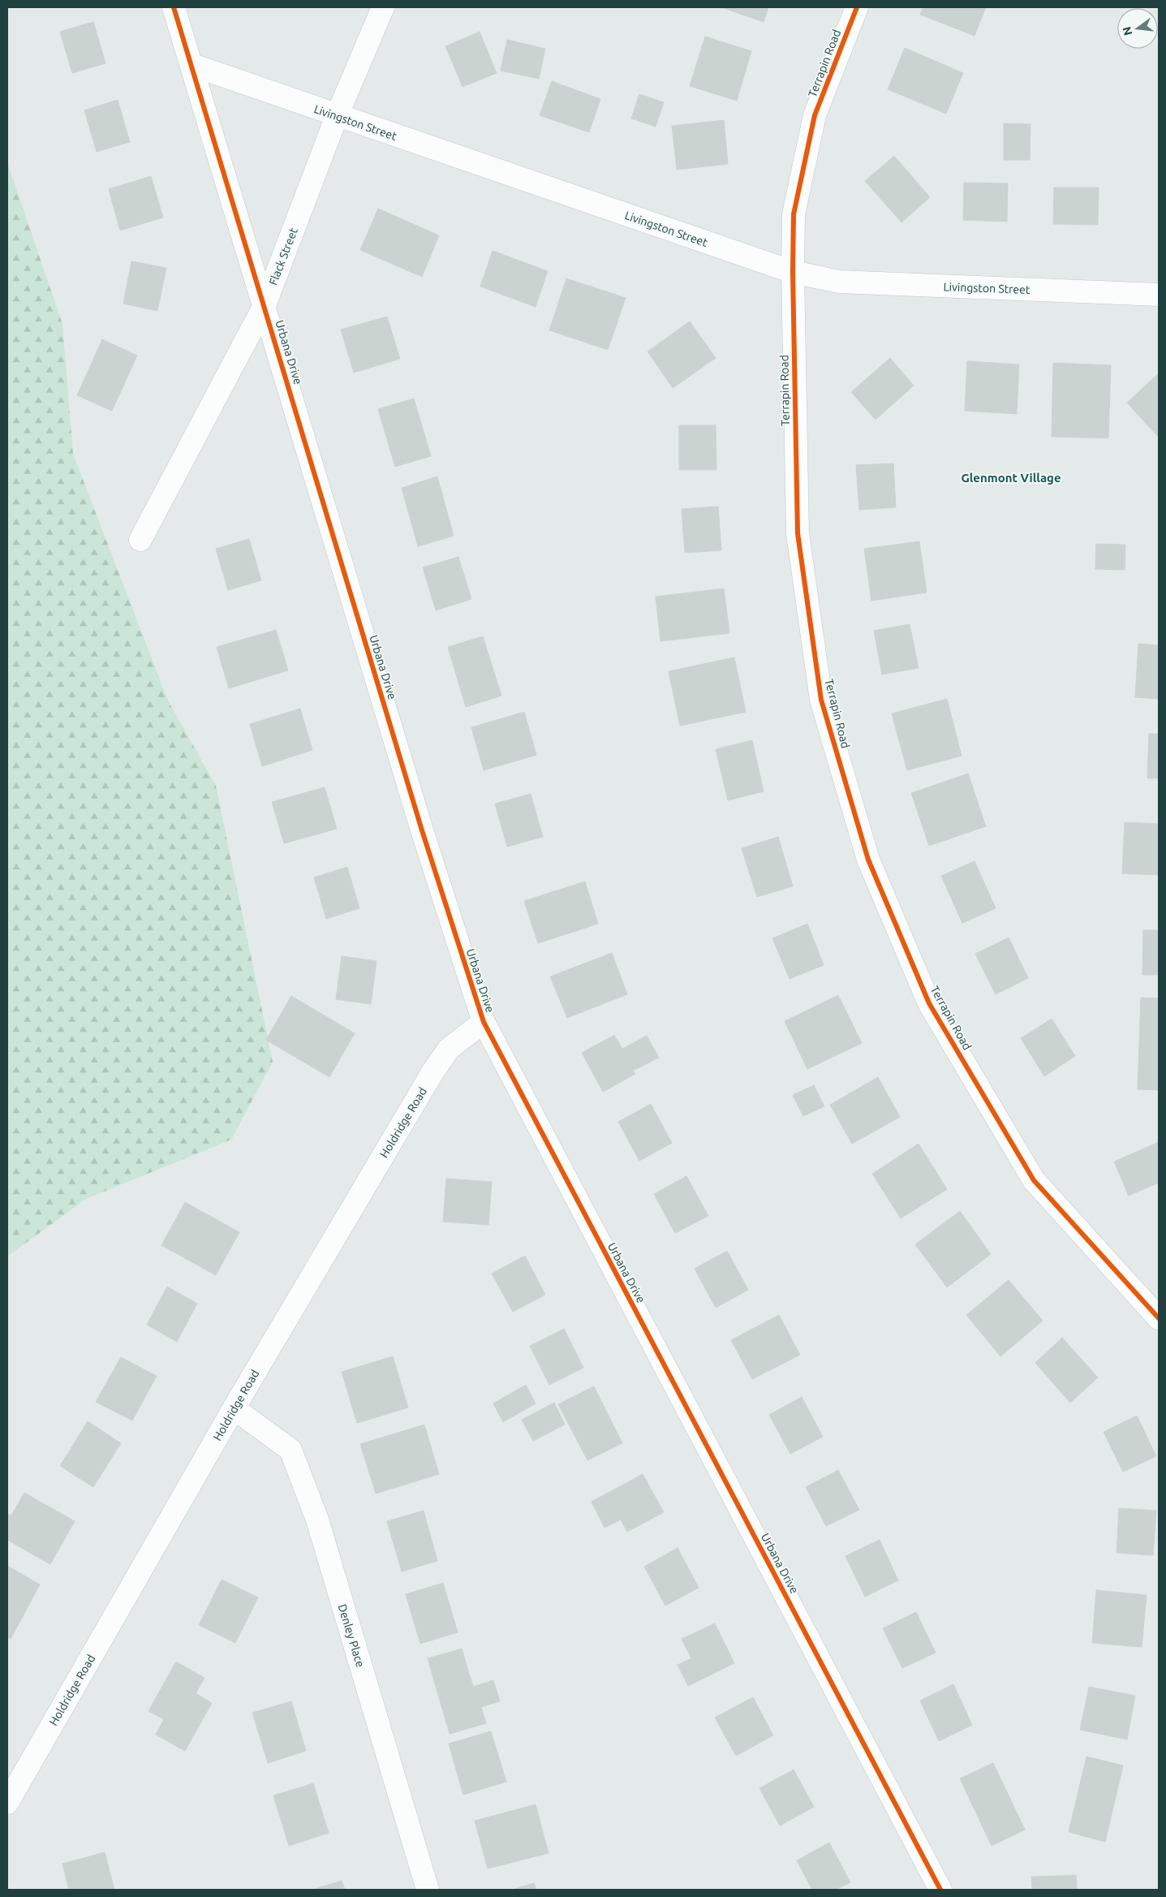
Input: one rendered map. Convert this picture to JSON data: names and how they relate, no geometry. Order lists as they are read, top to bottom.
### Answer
{
  "streets": {
    "street": [
      "Terrapin Road",
      "Livingston Street",
      "Flack Street",
      "Urbana Drive",
      "Holdridge Road",
      "Denley Place"
    ]
  },
  "crossings": [
    ["Terrapin Road", "Livingston Street"],
    ["Livingston Street", "Flack Street"],
    ["Livingston Street", "Urbana Drive"],
    ["Flack Street", "Urbana Drive"],
    ["Urbana Drive", "Holdridge Road"],
    ["Holdridge Road", "Denley Place"]
  ],
  "districts": ["Glenmont Village"],
  "north": "left"
}
